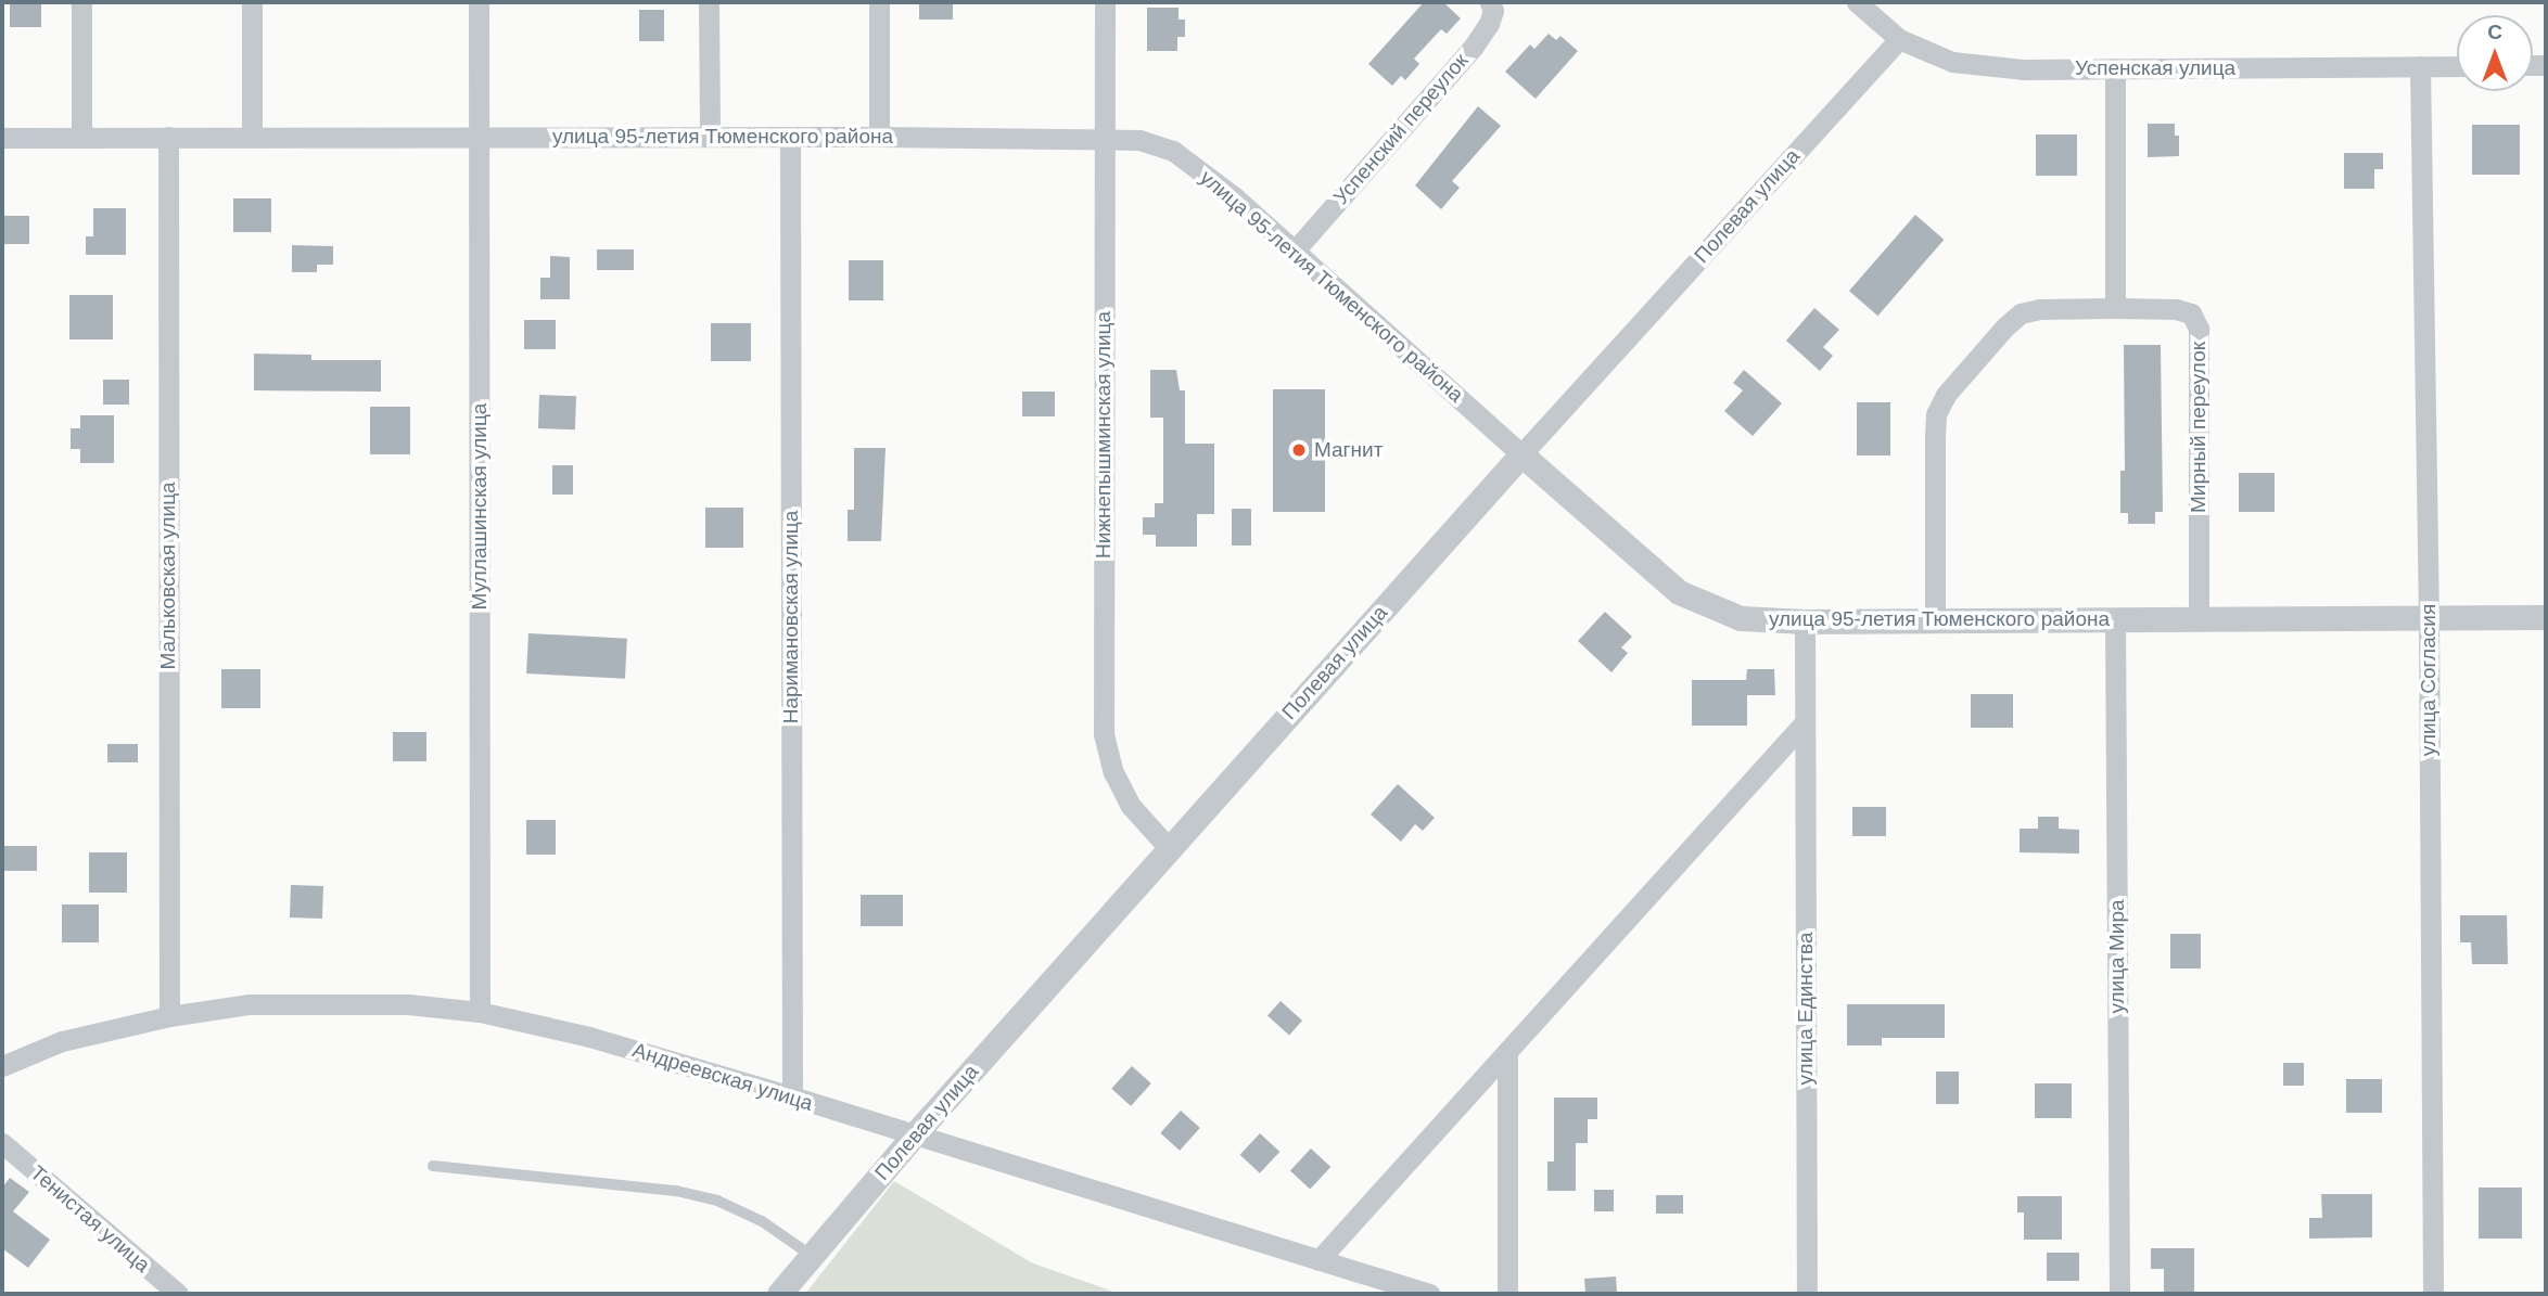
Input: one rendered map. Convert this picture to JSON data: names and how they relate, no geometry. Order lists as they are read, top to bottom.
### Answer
{
  "streets": {
    "street": [
      "Успенская улица",
      "Успенский переулок",
      "улица 95-летия Тюменского района",
      "Полевая улица",
      "Мирный переулок",
      "Нижнепышминская улица",
      "Муллашинская улица",
      "Мальковская улица",
      "Наримановская улица",
      "улица Согласия",
      "улица Мира",
      "улица Единства",
      "Андреевская улица",
      "Тенистая улица"
    ]
  },
  "crossings": [
    ["Успенская улица", "Полевая улица"],
    ["Успенская улица", "улица Согласия"],
    ["Успенский переулок", "улица 95-летия Тюменского района"],
    ["улица 95-летия Тюменского района", "Полевая улица"],
    ["улица 95-летия Тюменского района", "Мирный переулок"],
    ["улица 95-летия Тюменского района", "Нижнепышминская улица"],
    ["улица 95-летия Тюменского района", "Муллашинская улица"],
    ["улица 95-летия Тюменского района", "Мальковская улица"],
    ["улица 95-летия Тюменского района", "Наримановская улица"],
    ["улица 95-летия Тюменского района", "улица Согласия"],
    ["улица 95-летия Тюменского района", "улица Мира"],
    ["улица 95-летия Тюменского района", "улица Единства"],
    ["Полевая улица", "Нижнепышминская улица"],
    ["Полевая улица", "Андреевская улица"],
    ["Муллашинская улица", "Андреевская улица"],
    ["Мальковская улица", "Андреевская улица"],
    ["Наримановская улица", "Андреевская улица"]
  ],
  "places": ["Магнит"],
  "north": "top"
}
